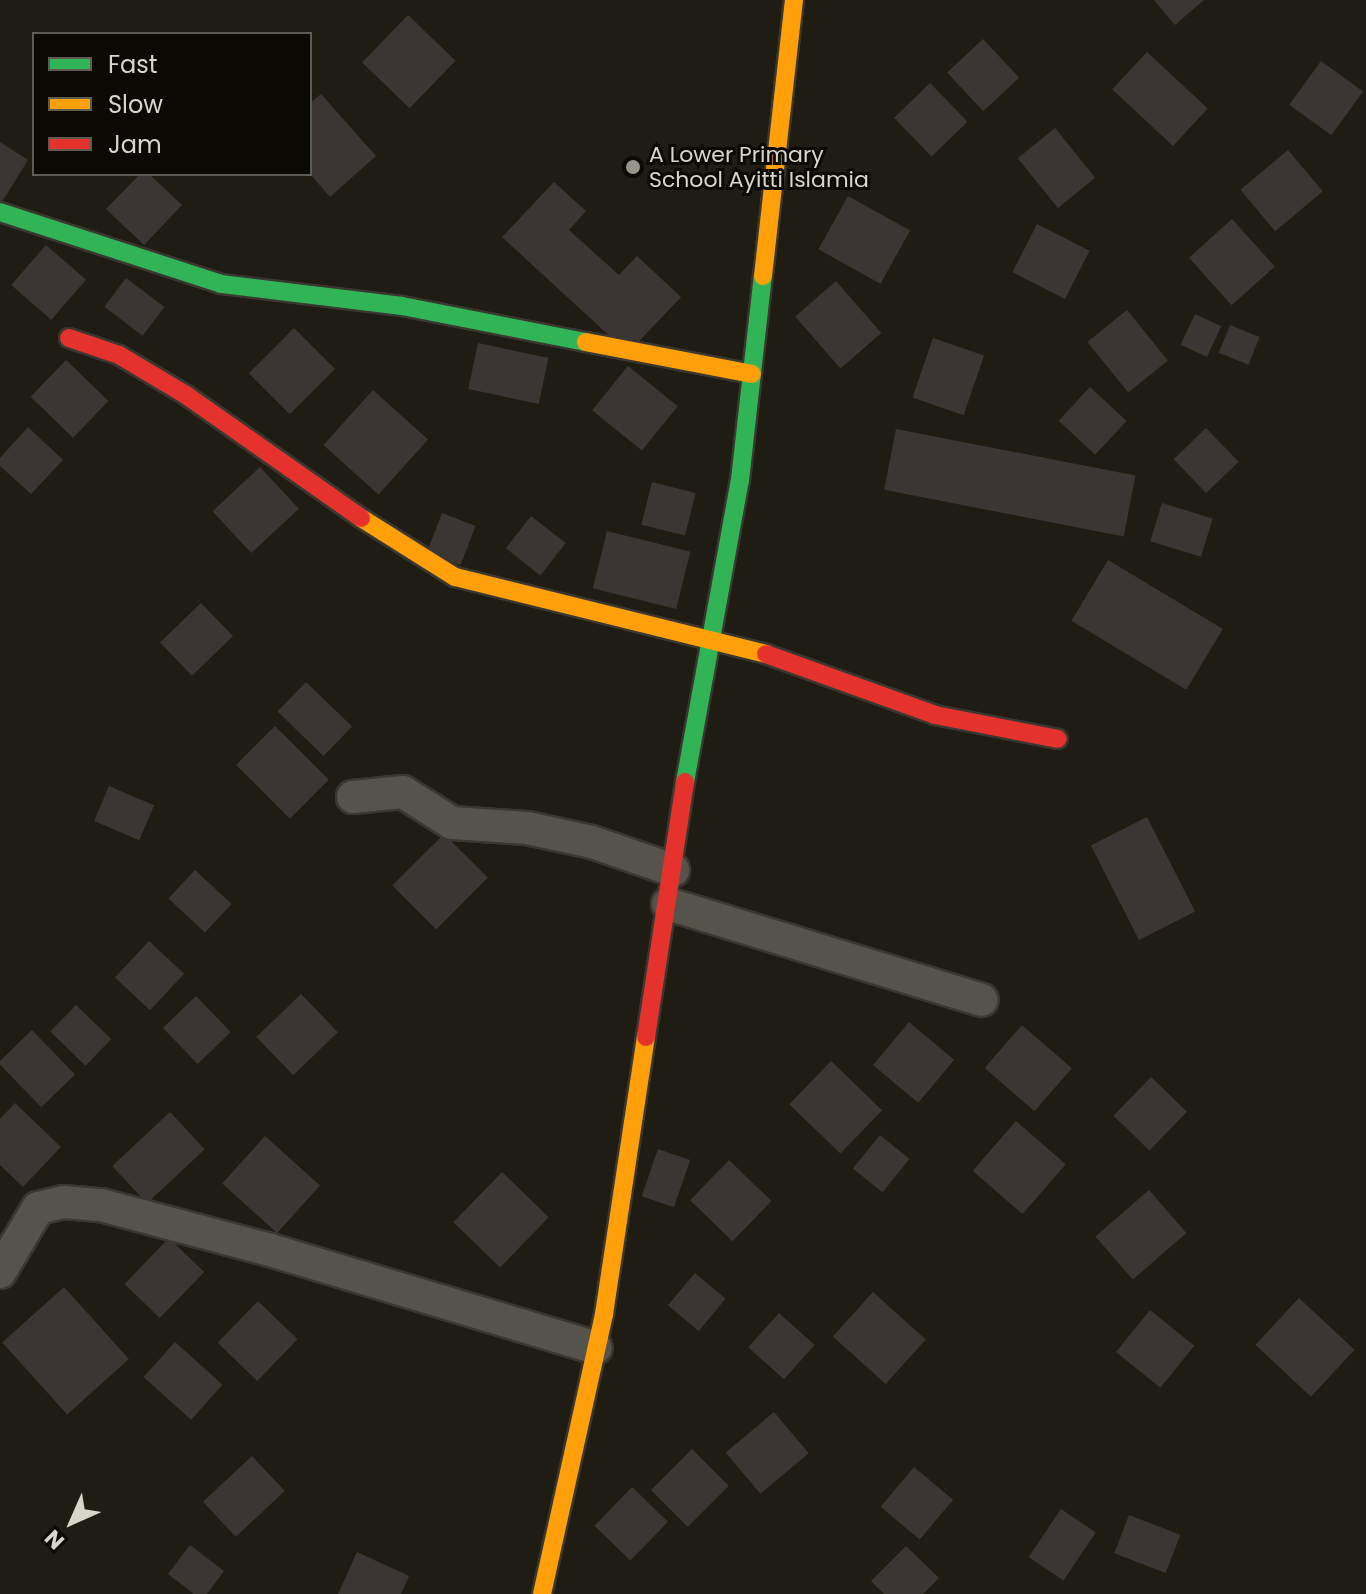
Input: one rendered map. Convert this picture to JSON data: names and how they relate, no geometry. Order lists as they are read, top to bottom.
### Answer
{
  "places": ["A Lower Primary School Ayitti Islamia"],
  "legend": ["Fast", "Slow", "Jam"],
  "north": "bottom left"
}
